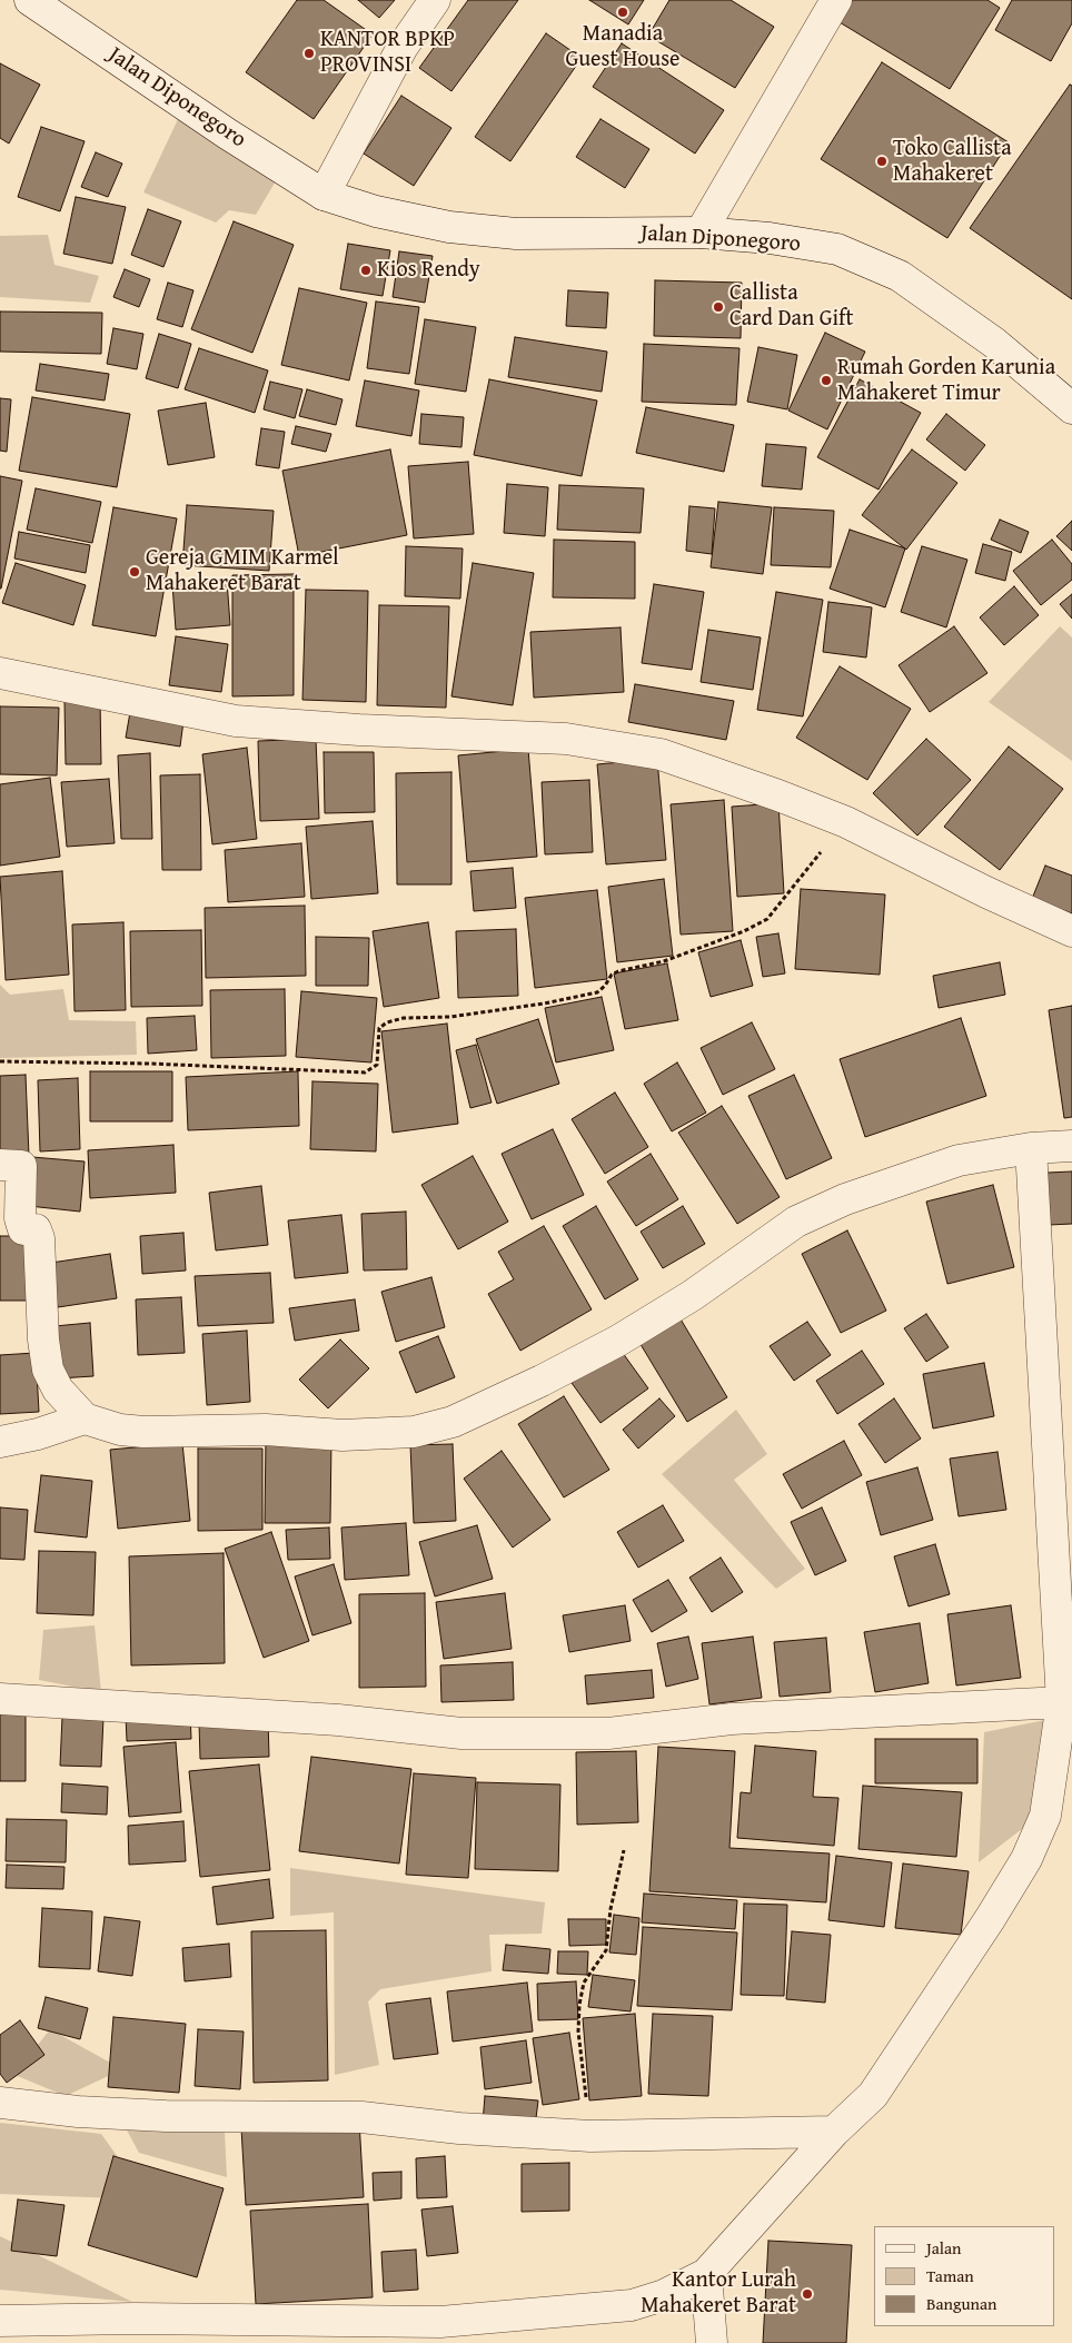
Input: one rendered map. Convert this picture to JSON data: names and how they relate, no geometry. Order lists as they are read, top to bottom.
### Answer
{
  "streets": {
    "street": ["Jalan Diponegoro"]
  },
  "places": [
    "Manadia Guest House",
    "KANTOR BPKP PROVINSI",
    "Toko Callista Mahakeret",
    "Kios Rendy",
    "Callista Card Dan Gift",
    "Rumah Gorden Karunia Mahakeret Timur",
    "Gereja GMIM Karmel Mahakeret Barat",
    "Kantor Lurah Mahakeret Barat"
  ],
  "legend": ["Jalan", "Taman", "Bangunan"]
}
